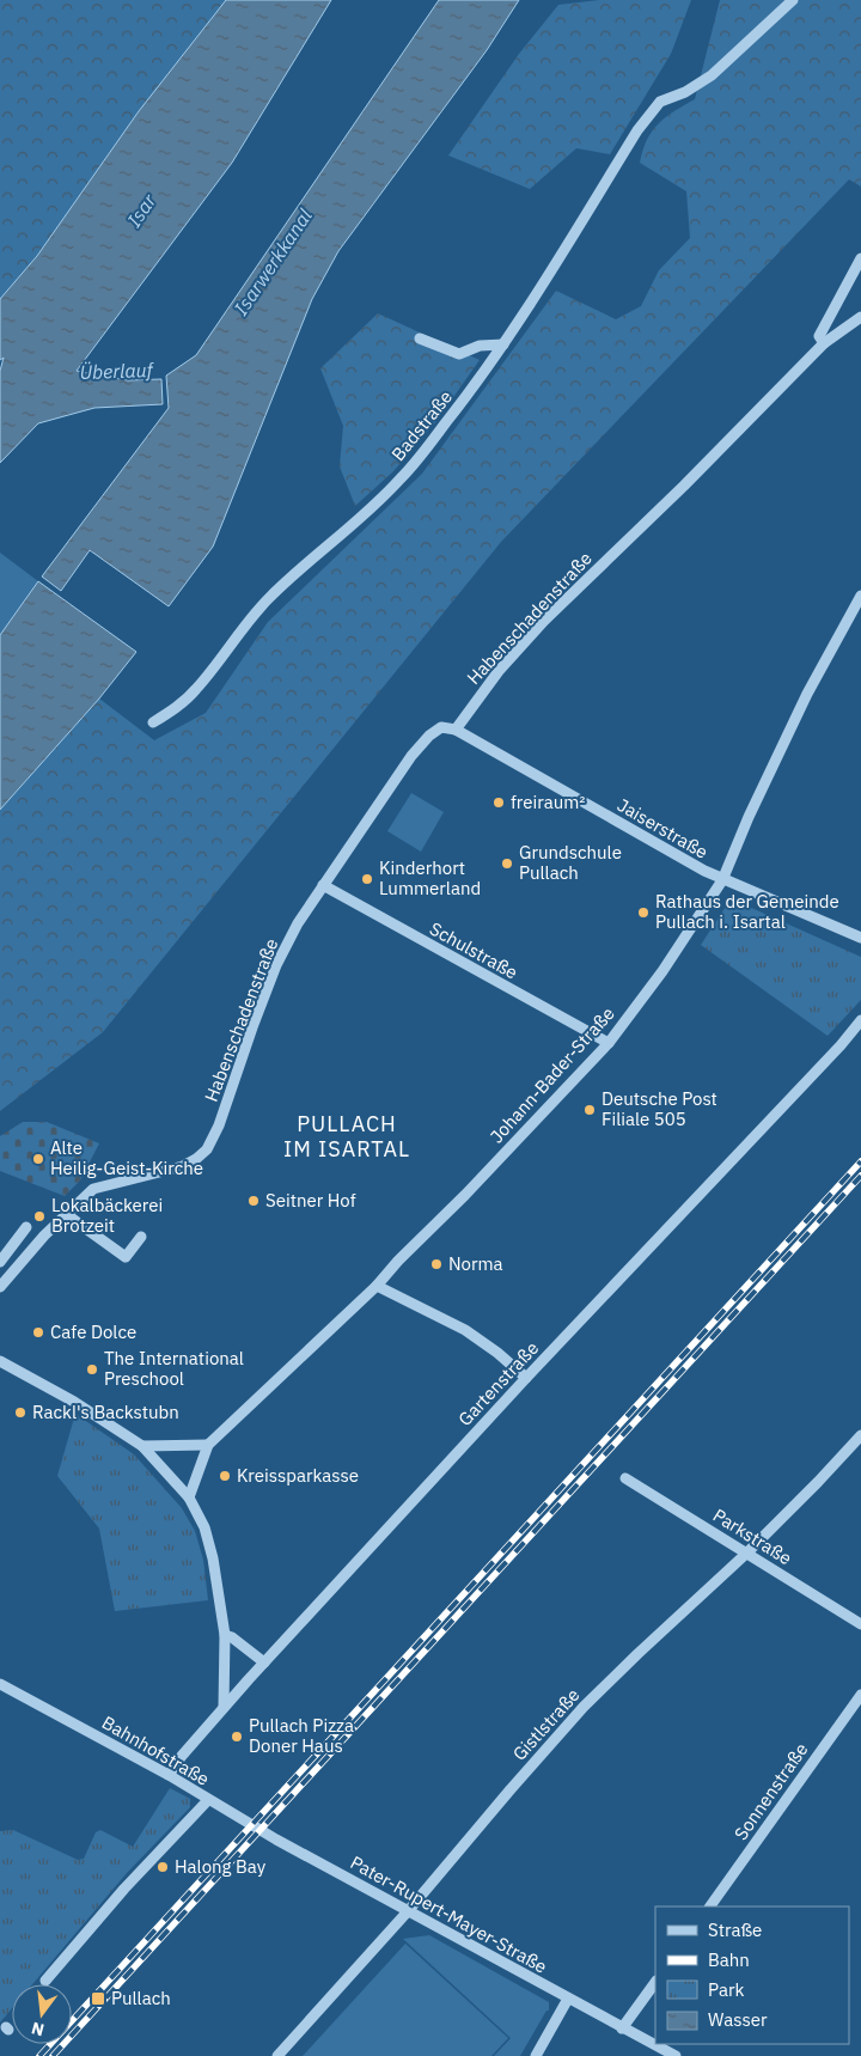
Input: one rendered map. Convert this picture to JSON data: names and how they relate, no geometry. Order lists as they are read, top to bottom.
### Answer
{
  "streets": {
    "street": [
      "Badstraße",
      "Habenschadenstraße",
      "Jaiserstraße",
      "Schulstraße",
      "Johann-Bader-Straße",
      "Gartenstraße",
      "Parkstraße",
      "Gistlstraße",
      "Bahnhofstraße",
      "Sonnenstraße",
      "Pater-Rupert-Mayer-Straße"
    ]
  },
  "crossings": [
    ["Habenschadenstraße", "Jaiserstraße"],
    ["Habenschadenstraße", "Schulstraße"],
    ["Jaiserstraße", "Johann-Bader-Straße"],
    ["Schulstraße", "Johann-Bader-Straße"],
    ["Gartenstraße", "Bahnhofstraße"],
    ["Parkstraße", "Gistlstraße"],
    ["Gistlstraße", "Pater-Rupert-Mayer-Straße"],
    ["Bahnhofstraße", "Pater-Rupert-Mayer-Straße"]
  ],
  "districts": ["PULLACH IM ISARTAL"],
  "water": ["Isar", "Isarwerkkanal", "Überlauf"],
  "places": {
    "other": [
      "freiraum²",
      "Grundschule Pullach",
      "Kinderhort Lummerland",
      "Rathaus der Gemeinde Pullach i. Isartal",
      "Deutsche Post Filiale 505",
      "Alte Heilig-Geist-Kirche",
      "Seitner Hof",
      "Lokalbäckerei Brotzeit",
      "Norma",
      "Cafe Dolce",
      "The International Preschool",
      "Rackl's Backstubn",
      "Kreissparkasse",
      "Pullach Pizza Doner Haus",
      "Halong Bay"
    ],
    "transit": ["Pullach"]
  },
  "legend": [
    "Straße",
    "Bahn",
    "Park",
    "Wasser"
  ],
  "north": "bottom"
}
